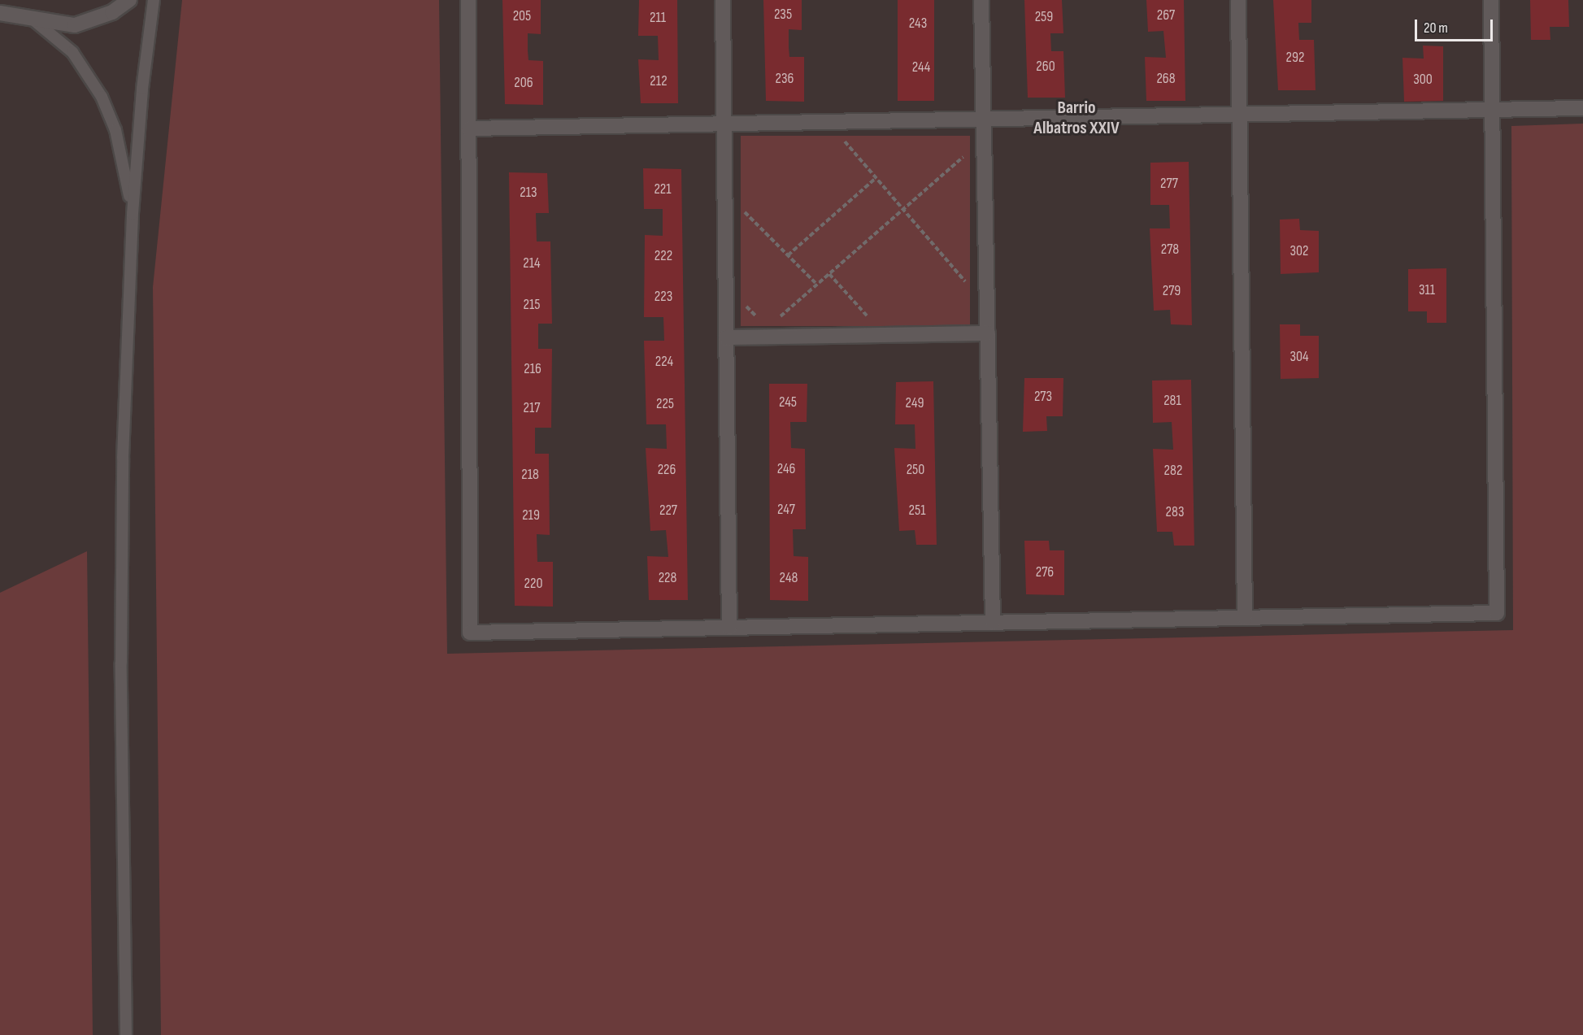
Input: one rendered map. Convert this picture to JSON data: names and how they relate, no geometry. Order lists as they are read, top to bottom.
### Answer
{
  "districts": ["Barrio Albatros XXIV"],
  "house_numbers": [
    "235",
    "267",
    "205",
    "259",
    "211",
    "243",
    "292",
    "260",
    "244",
    "236",
    "268",
    "300",
    "212",
    "206",
    "277",
    "221",
    "213",
    "278",
    "302",
    "222",
    "214",
    "311",
    "279",
    "223",
    "215",
    "304",
    "224",
    "216",
    "273",
    "281",
    "245",
    "249",
    "225",
    "217",
    "246",
    "226",
    "250",
    "282",
    "218",
    "247",
    "227",
    "251",
    "283",
    "219",
    "276",
    "228",
    "248",
    "220"
  ],
  "scale_bar": "20 m"
}
